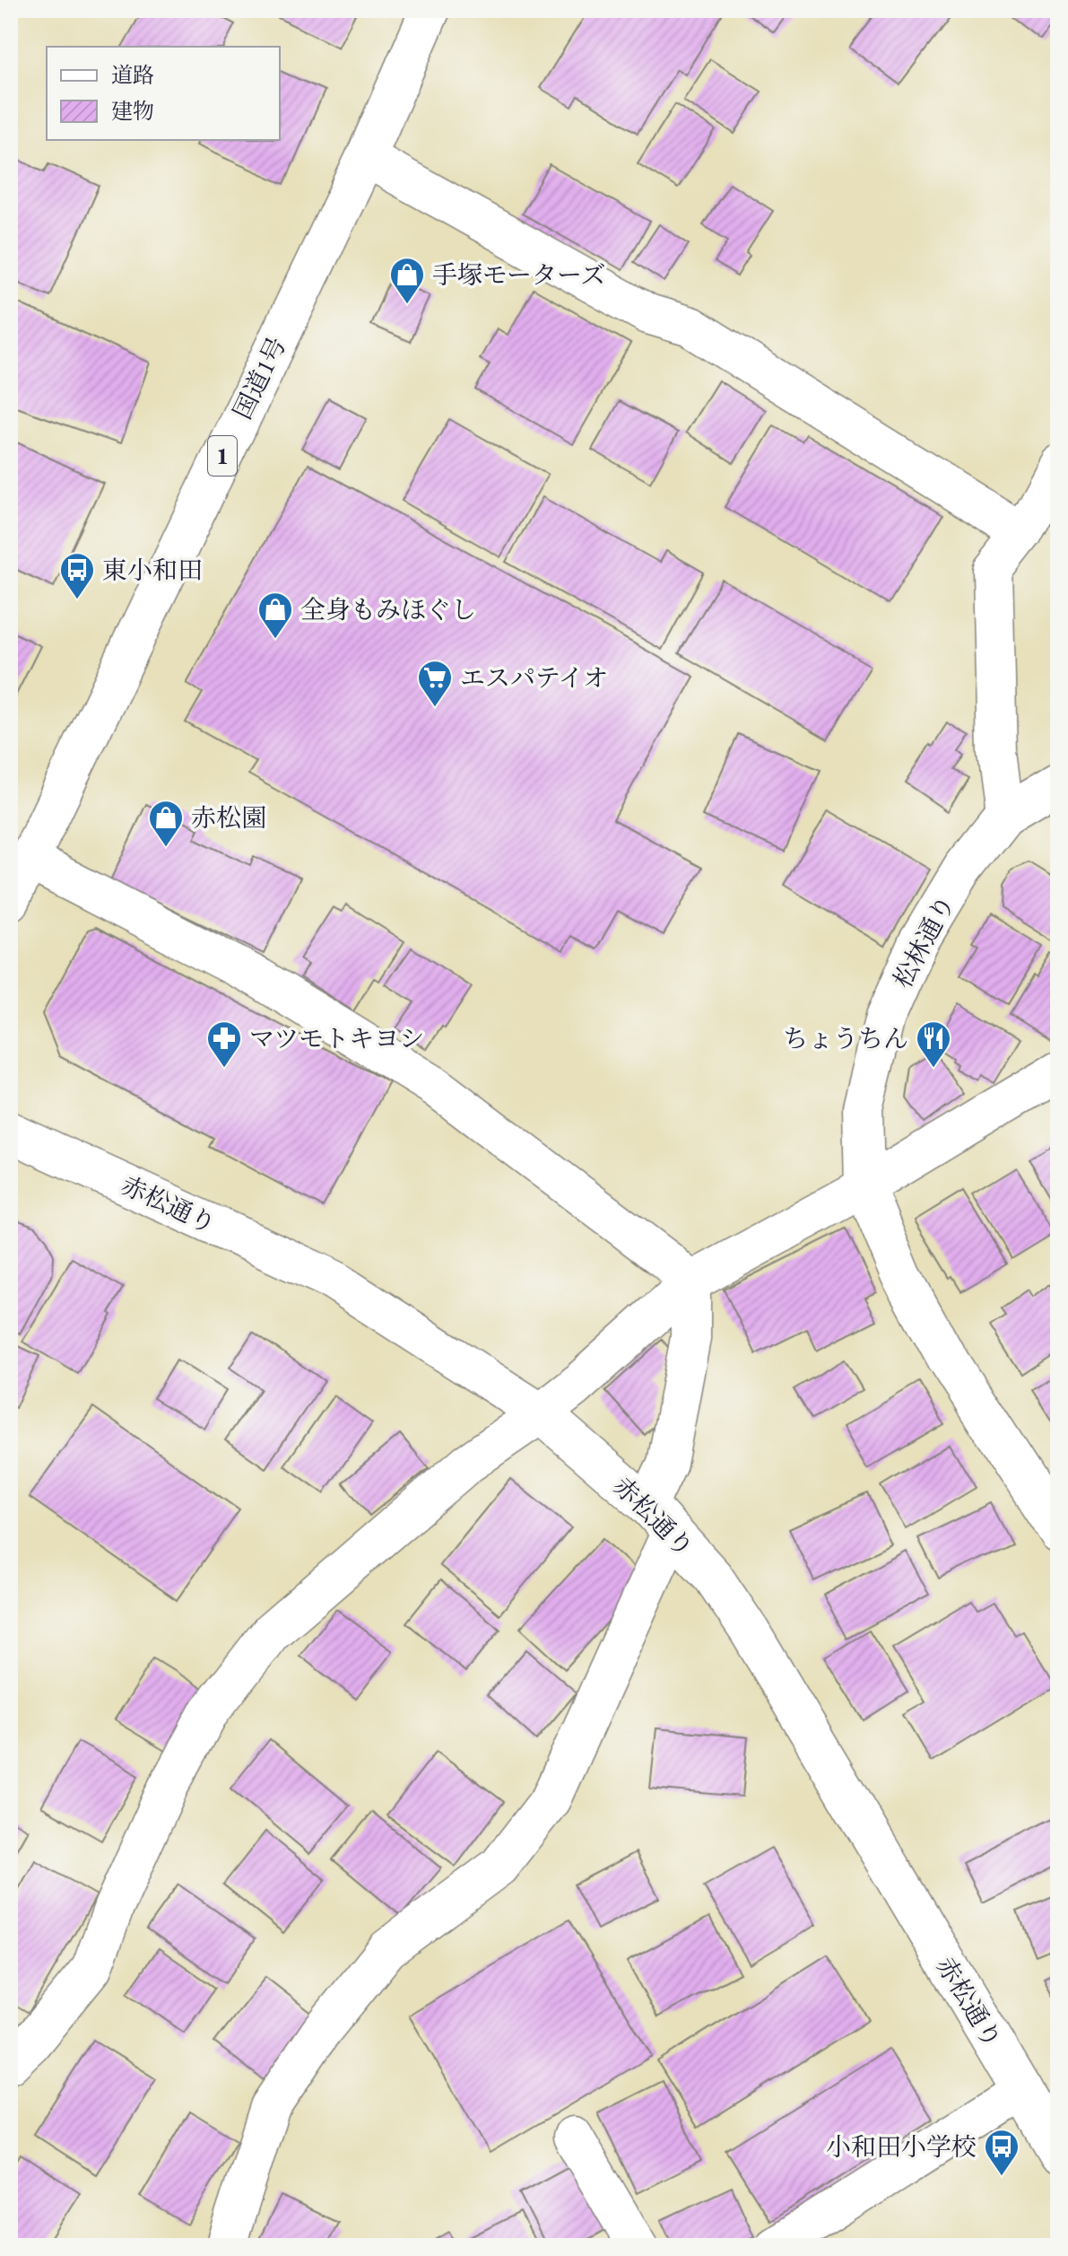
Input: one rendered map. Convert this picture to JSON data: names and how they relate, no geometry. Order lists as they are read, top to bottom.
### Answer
{
  "streets": {
    "main road": [
      "国道1号",
      "1",
      "松林通り",
      "赤松通り"
    ]
  },
  "places": {
    "shop": ["手塚モーターズ", "全身もみほぐし", "赤松園"],
    "bus stop": ["東小和田", "小和田小学校"],
    "supermarket": ["エスパテイオ"],
    "pharmacy": ["マツモトキヨシ"],
    "restaurant": ["ちょうちん"]
  },
  "legend": ["道路", "建物"]
}
